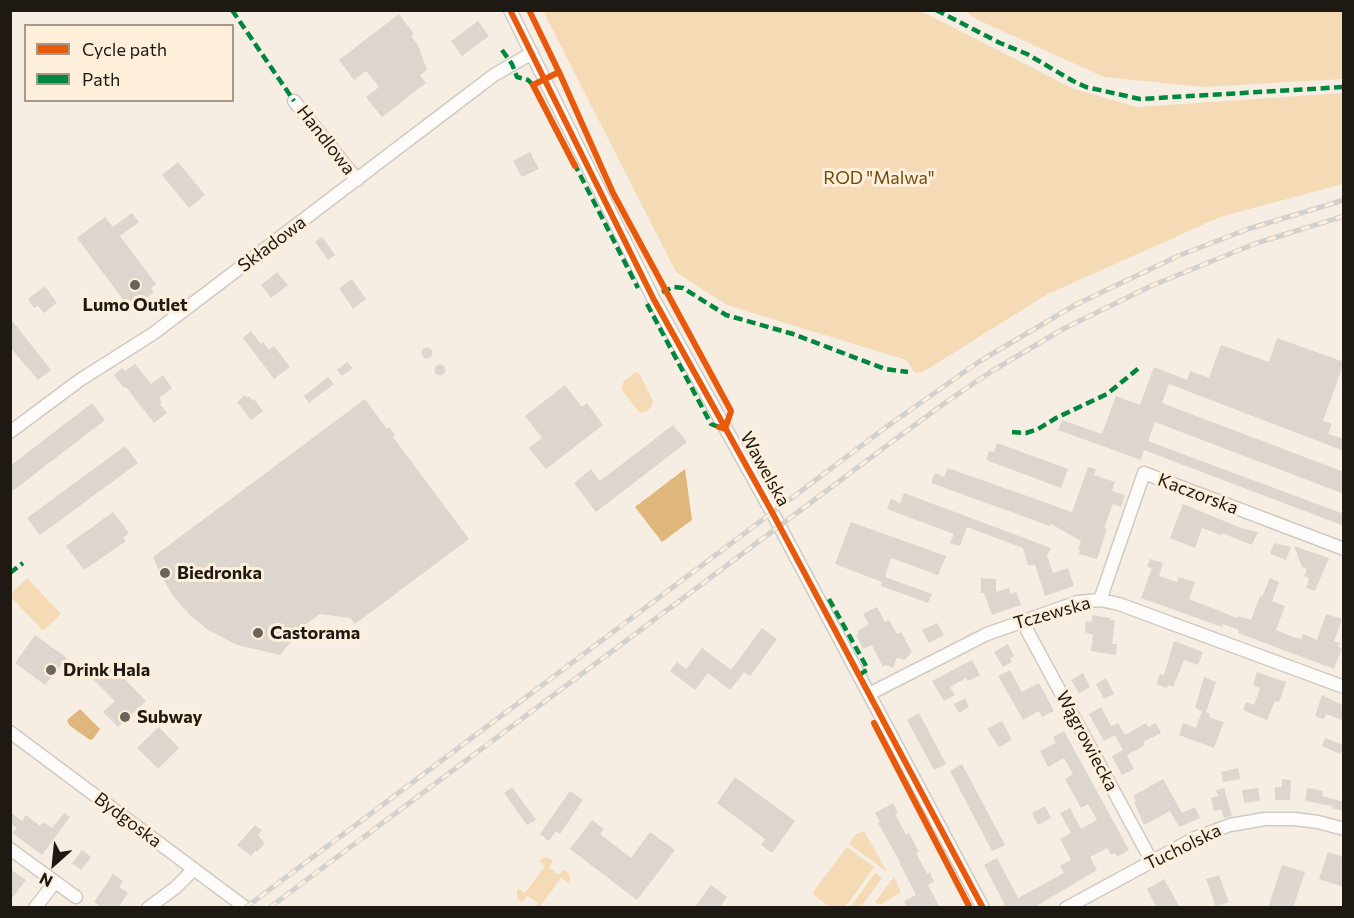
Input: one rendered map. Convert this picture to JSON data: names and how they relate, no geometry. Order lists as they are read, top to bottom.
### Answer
{
  "streets": {
    "street": [
      "Handlowa",
      "Składowa",
      "Wawelska",
      "Kaczorska",
      "Tczewska",
      "Wągrowiecka",
      "Bydgoska",
      "Tucholska"
    ]
  },
  "crossings": [
    ["Handlowa", "Składowa"],
    ["Składowa", "Wawelska"],
    ["Wawelska", "Tczewska"],
    ["Kaczorska", "Tczewska"],
    ["Tczewska", "Wągrowiecka"],
    ["Wągrowiecka", "Tucholska"]
  ],
  "parks": ["ROD \"Malwa\""],
  "places": [
    "Lumo Outlet",
    "Biedronka",
    "Castorama",
    "Drink Hala",
    "Subway"
  ],
  "legend": ["Cycle path", "Path"],
  "north": "bottom left"
}
